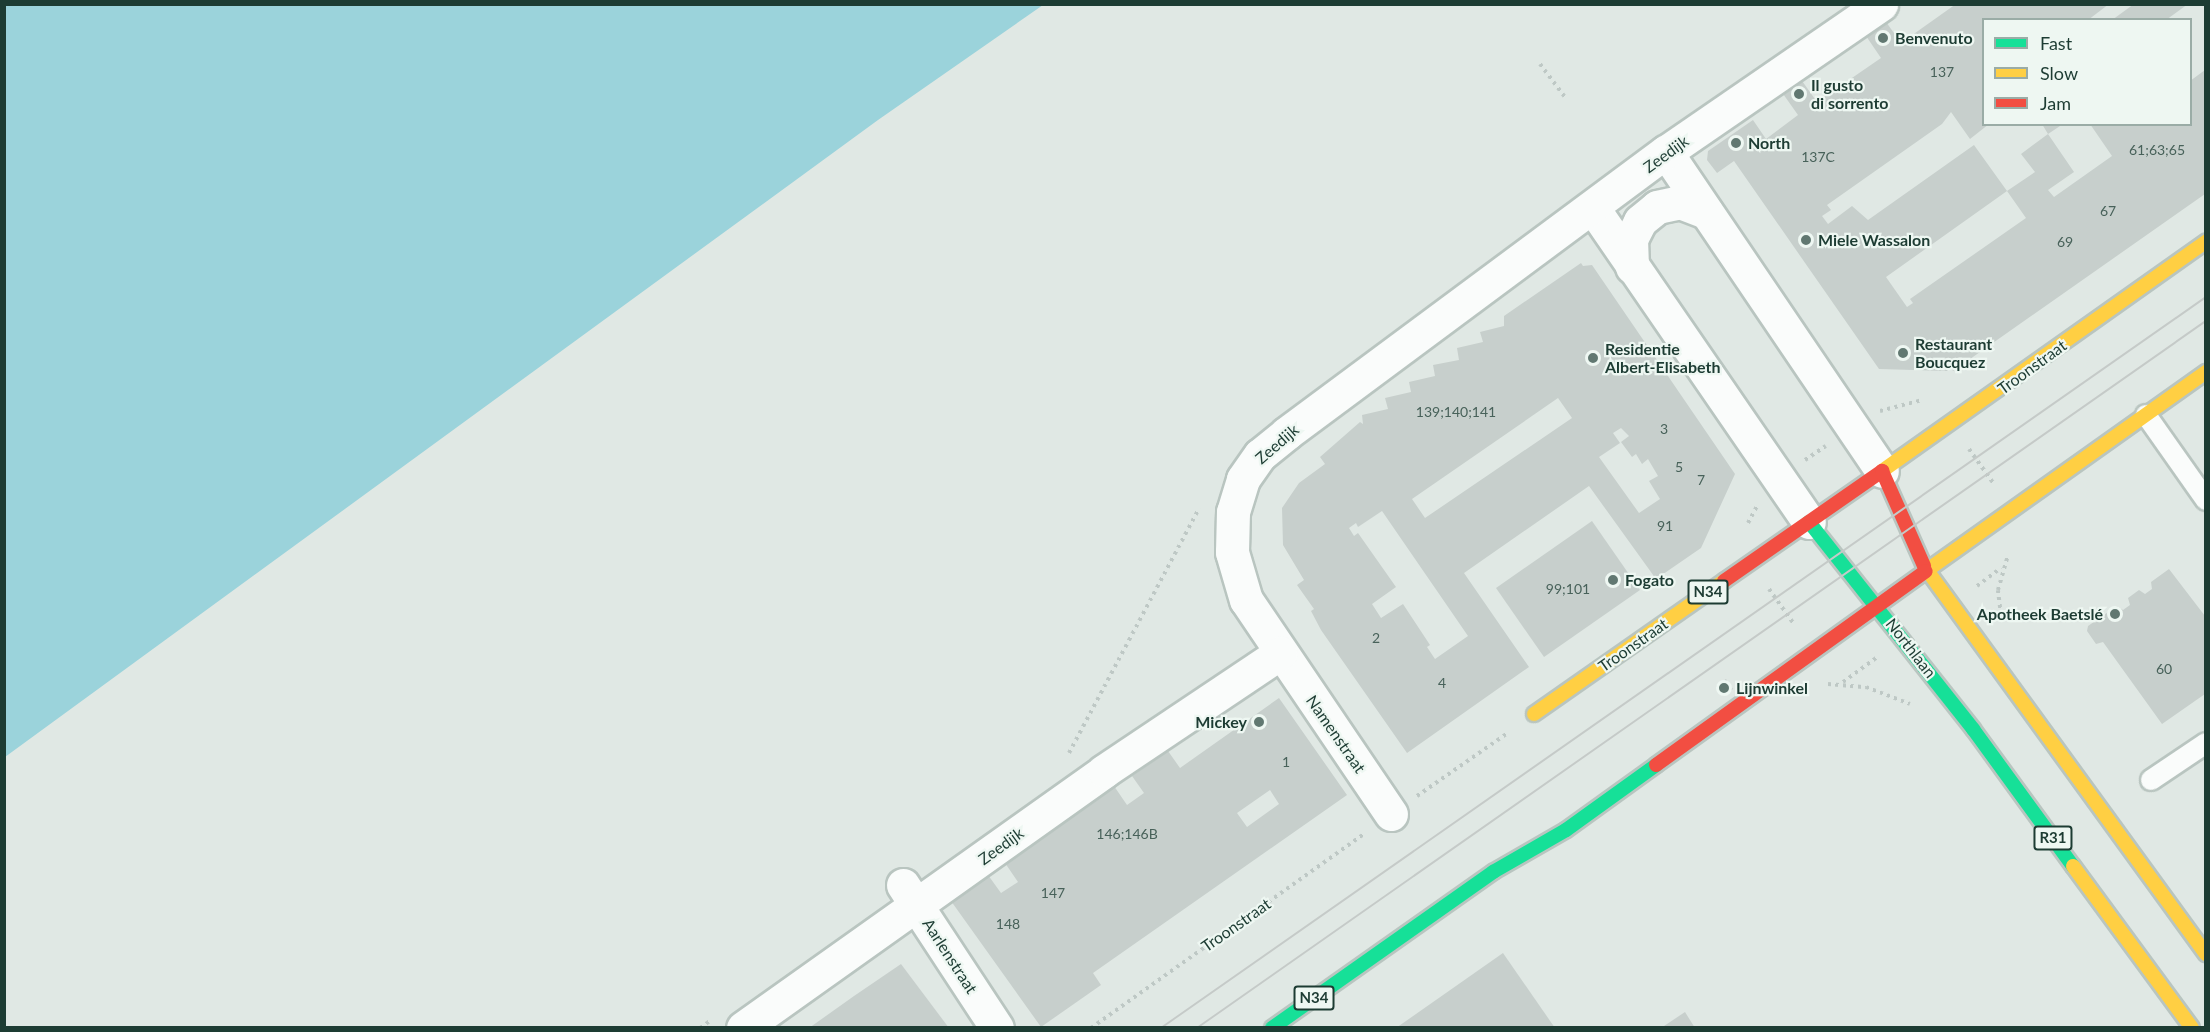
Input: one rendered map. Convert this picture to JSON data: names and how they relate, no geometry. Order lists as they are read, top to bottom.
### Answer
{
  "streets": {
    "main road": [
      "Troonstraat",
      "N34",
      "Northlaan",
      "R31"
    ],
    "street": ["Zeedijk", "Namenstraat", "Aarlenstraat"]
  },
  "crossings": [
    ["Zeedijk", "Northlaan"],
    ["Zeedijk", "Namenstraat"],
    ["Zeedijk", "Aarlenstraat"],
    ["Troonstraat", "Northlaan"],
    ["Troonstraat", "Namenstraat"],
    ["N34", "Northlaan"]
  ],
  "places": [
    "Benvenuto",
    "Il gusto di sorrento",
    "North",
    "Miele Wassalon",
    "Restaurant Boucquez",
    "Residentie Albert-Elisabeth",
    "Fogato",
    "Apotheek Baetslé",
    "Lijnwinkel",
    "Mickey"
  ],
  "house_numbers": [
    "137",
    "61;63;65",
    "137C",
    "67",
    "69",
    "139;140;141",
    "3",
    "5",
    "7",
    "91",
    "99;101",
    "2",
    "60",
    "4",
    "1",
    "146;146B",
    "147",
    "148"
  ],
  "legend": ["Fast", "Slow", "Jam"]
}
